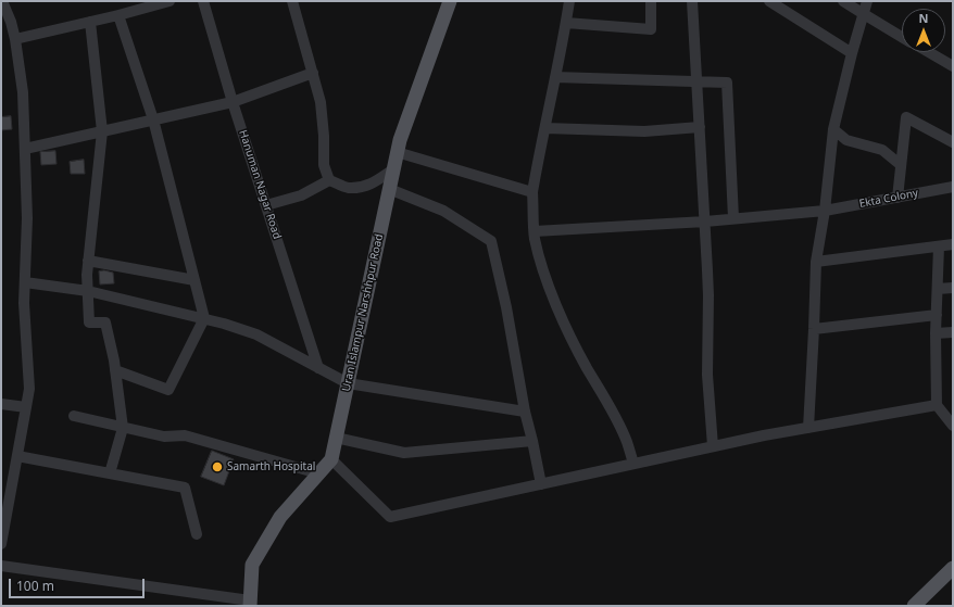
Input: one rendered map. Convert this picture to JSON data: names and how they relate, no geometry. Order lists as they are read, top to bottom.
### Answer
{
  "streets": {
    "main road": ["Uran Islampur Narshhpur Road"],
    "street": ["Hanuman Nagar Road", "Ekta Colony"]
  },
  "places": ["Samarth Hospital"],
  "scale_bar": "100 m",
  "north": "top"
}
